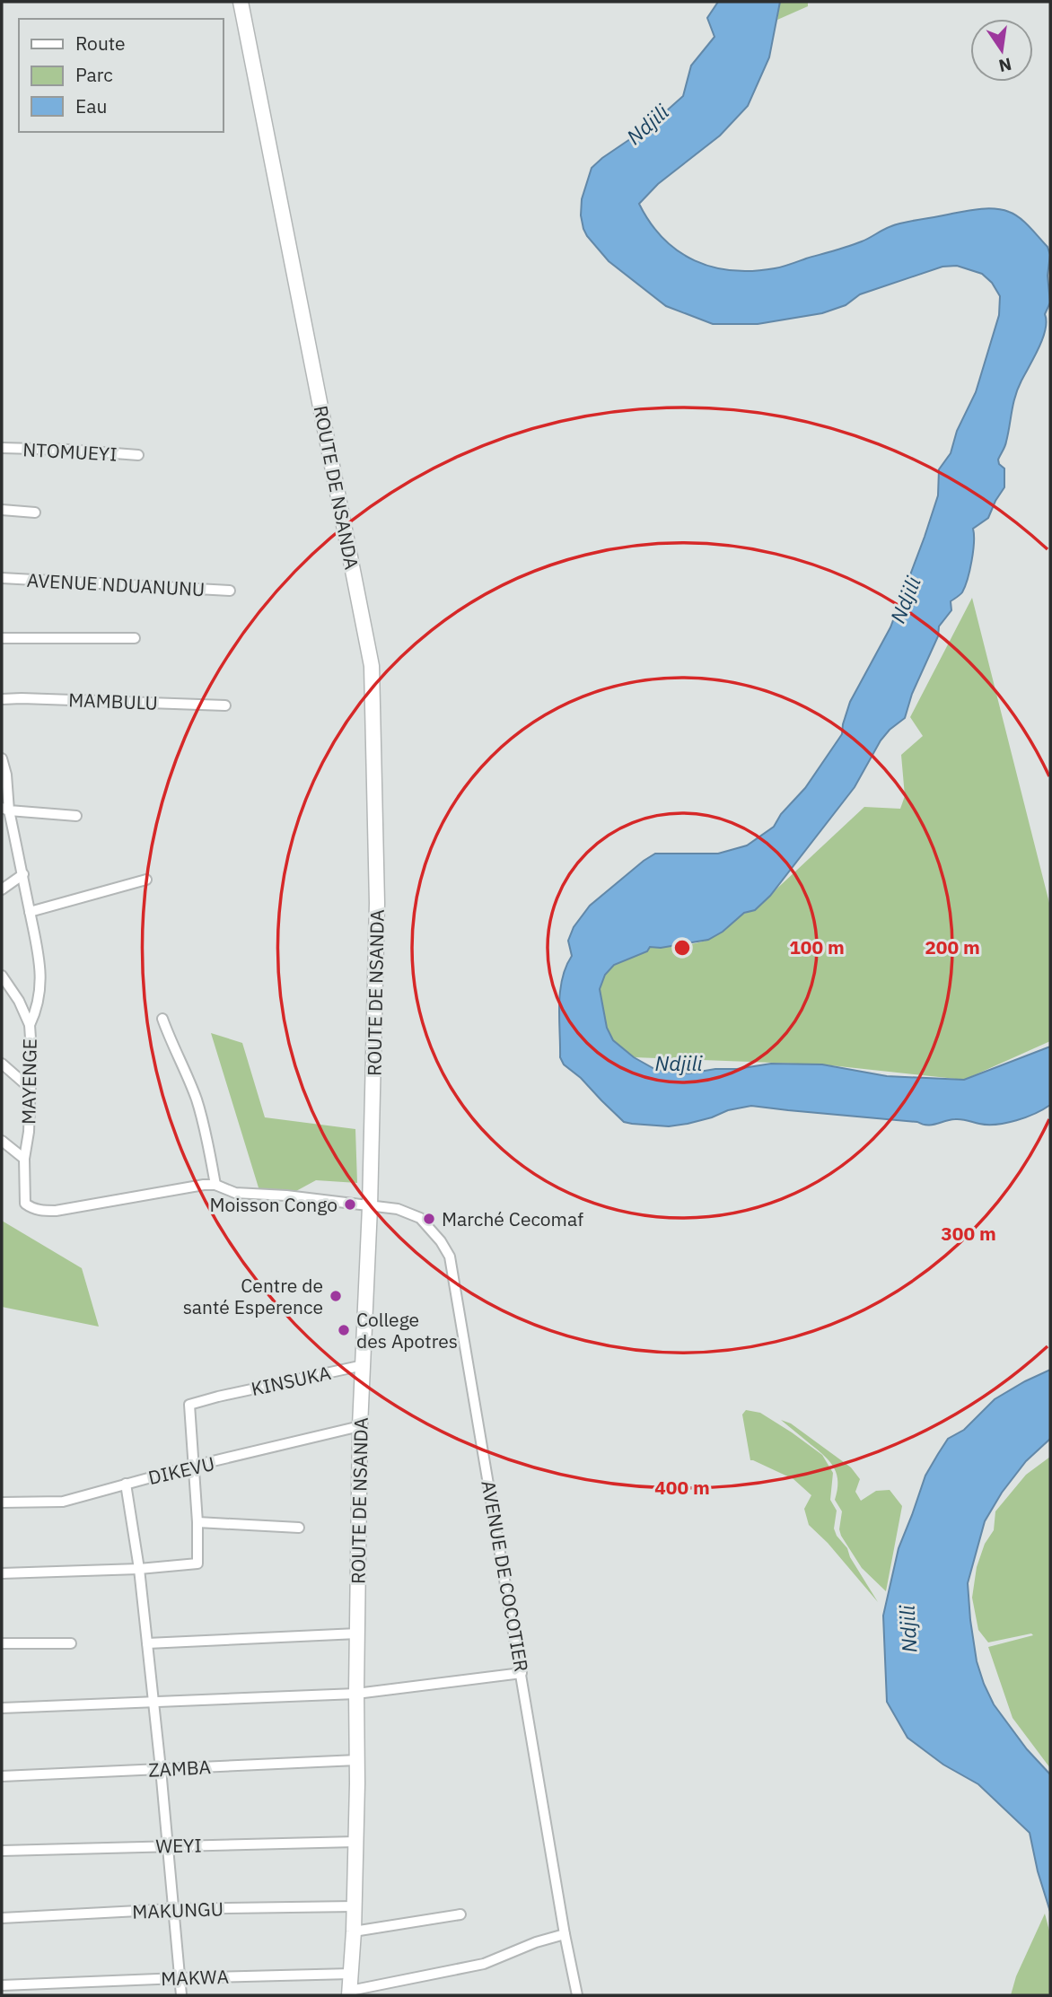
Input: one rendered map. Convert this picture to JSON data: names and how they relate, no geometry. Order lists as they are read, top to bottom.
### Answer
{
  "streets": {
    "street": [
      "NTOMUEYI",
      "ROUTE DE NSANDA",
      "AVENUE NDUANUNU",
      "MAMBULU",
      "MAYENGE",
      "KINSUKA",
      "DIKEVU",
      "AVENUE DE COCOTIER",
      "ZAMBA",
      "WEYI",
      "MAKUNGU",
      "MAKWA"
    ]
  },
  "crossings": [
    ["ROUTE DE NSANDA", "KINSUKA"],
    ["ROUTE DE NSANDA", "DIKEVU"],
    ["ROUTE DE NSANDA", "AVENUE DE COCOTIER"],
    ["ROUTE DE NSANDA", "ZAMBA"],
    ["ROUTE DE NSANDA", "WEYI"],
    ["ROUTE DE NSANDA", "MAKUNGU"],
    ["ROUTE DE NSANDA", "MAKWA"],
    ["MAYENGE", "AVENUE DE COCOTIER"],
    ["KINSUKA", "DIKEVU"]
  ],
  "water": ["Ndjili"],
  "places": [
    "Moisson Congo",
    "Marché Cecomaf",
    "Centre de santé Esperence",
    "College des Apotres"
  ],
  "legend": ["Route", "Parc", "Eau"],
  "north": "bottom",
  "rings": [
    "100 m",
    "200 m",
    "300 m",
    "400 m"
  ]
}
